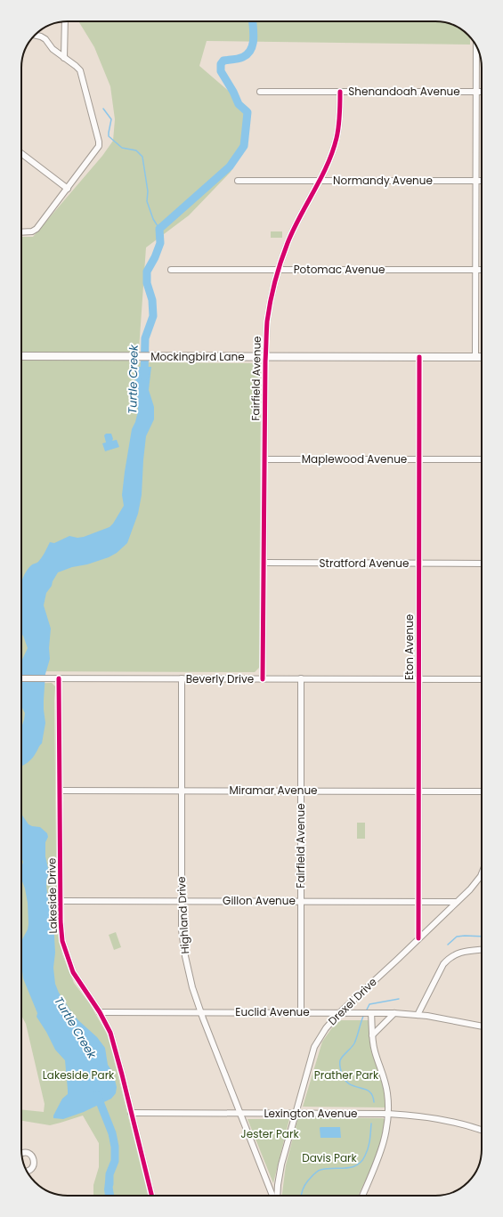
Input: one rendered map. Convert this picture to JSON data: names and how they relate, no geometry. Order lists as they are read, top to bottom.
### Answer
{
  "streets": {
    "main road": ["Mockingbird Lane"],
    "street": [
      "Shenandoah Avenue",
      "Normandy Avenue",
      "Potomac Avenue",
      "Fairfield Avenue",
      "Maplewood Avenue",
      "Stratford Avenue",
      "Eton Avenue",
      "Beverly Drive",
      "Miramar Avenue",
      "Lakeside Drive",
      "Gillon Avenue",
      "Highland Drive",
      "Drexel Drive",
      "Euclid Avenue",
      "Lexington Avenue"
    ]
  },
  "crossings": [
    ["Shenandoah Avenue", "Fairfield Avenue"],
    ["Normandy Avenue", "Fairfield Avenue"],
    ["Potomac Avenue", "Fairfield Avenue"],
    ["Mockingbird Lane", "Fairfield Avenue"],
    ["Mockingbird Lane", "Eton Avenue"],
    ["Fairfield Avenue", "Maplewood Avenue"],
    ["Fairfield Avenue", "Stratford Avenue"],
    ["Fairfield Avenue", "Beverly Drive"],
    ["Fairfield Avenue", "Miramar Avenue"],
    ["Fairfield Avenue", "Gillon Avenue"],
    ["Fairfield Avenue", "Euclid Avenue"],
    ["Maplewood Avenue", "Eton Avenue"],
    ["Stratford Avenue", "Eton Avenue"],
    ["Eton Avenue", "Beverly Drive"],
    ["Eton Avenue", "Miramar Avenue"],
    ["Eton Avenue", "Gillon Avenue"],
    ["Eton Avenue", "Drexel Drive"],
    ["Beverly Drive", "Lakeside Drive"],
    ["Beverly Drive", "Highland Drive"],
    ["Miramar Avenue", "Lakeside Drive"],
    ["Miramar Avenue", "Highland Drive"],
    ["Lakeside Drive", "Gillon Avenue"],
    ["Lakeside Drive", "Euclid Avenue"],
    ["Lakeside Drive", "Lexington Avenue"],
    ["Gillon Avenue", "Highland Drive"],
    ["Gillon Avenue", "Drexel Drive"],
    ["Highland Drive", "Euclid Avenue"],
    ["Highland Drive", "Lexington Avenue"],
    ["Drexel Drive", "Euclid Avenue"],
    ["Drexel Drive", "Lexington Avenue"]
  ],
  "water": ["Turtle Creek"],
  "parks": [
    "Lakeside Park",
    "Prather Park",
    "Jester Park",
    "Davis Park"
  ]
}
